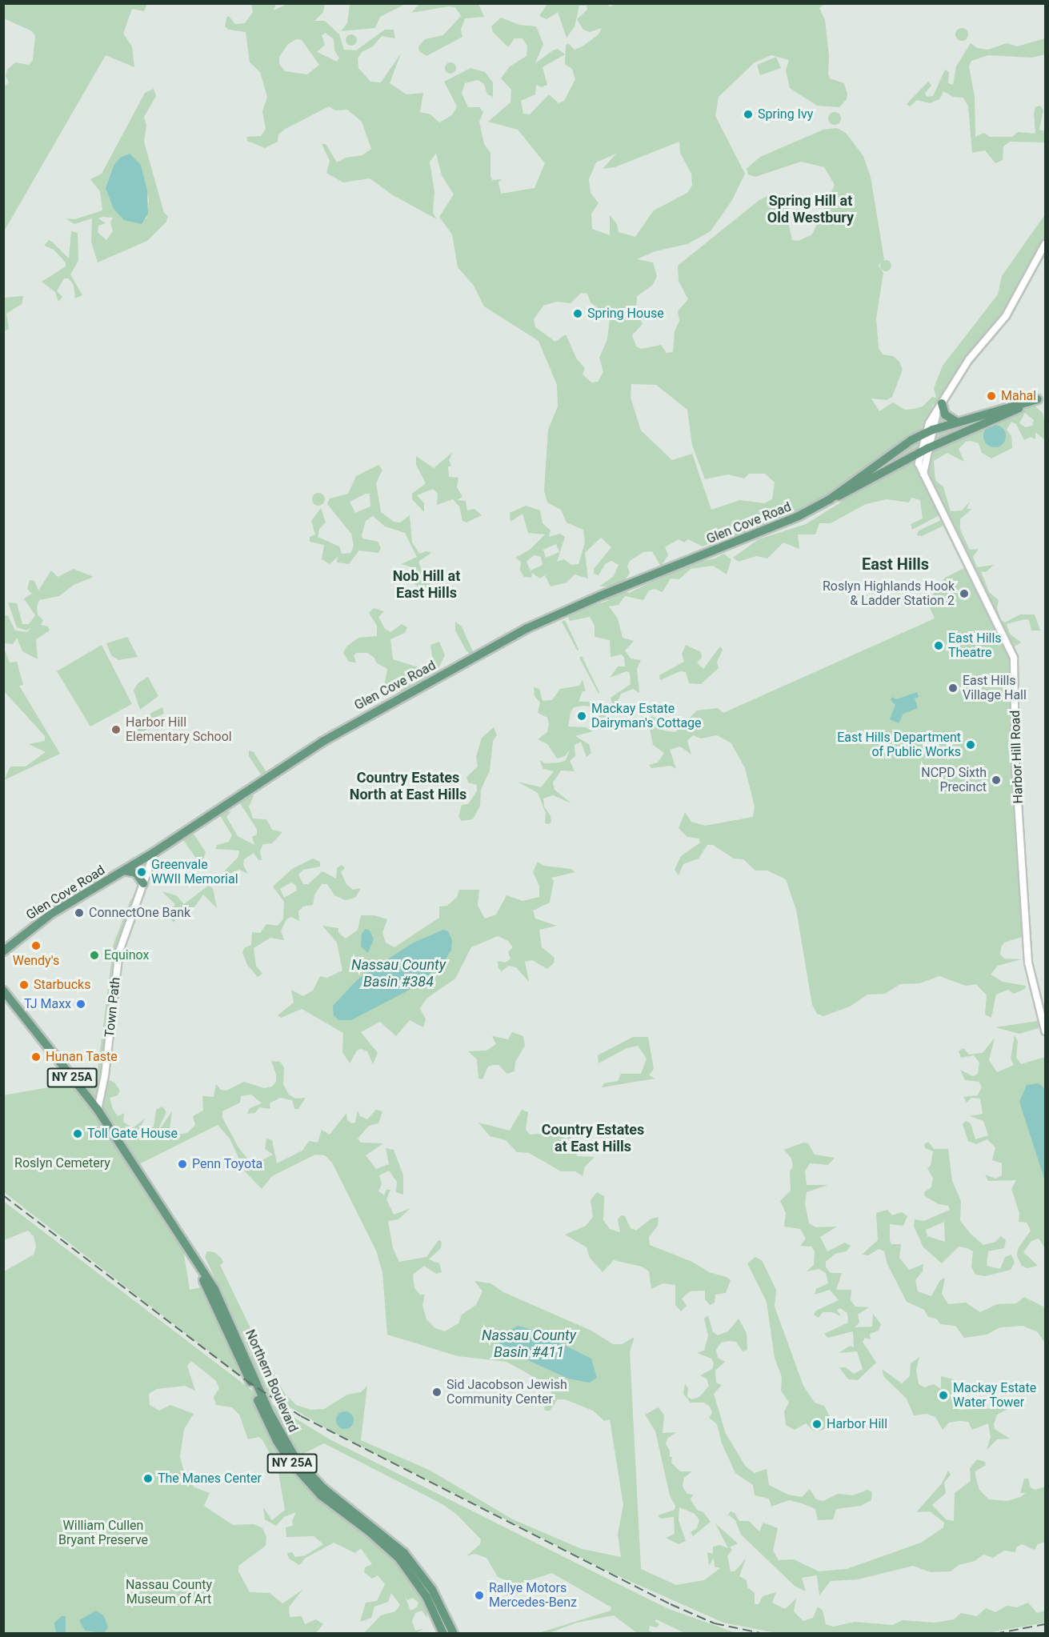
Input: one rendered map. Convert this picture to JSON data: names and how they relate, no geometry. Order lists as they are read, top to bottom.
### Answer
{
  "streets": {
    "main road": ["Glen Cove Road", "NY 25A", "Northern Boulevard"],
    "street": ["Harbor Hill Road", "Town Path"]
  },
  "crossings": [
    ["Glen Cove Road", "Harbor Hill Road"],
    ["Glen Cove Road", "Town Path"],
    ["Town Path", "Northern Boulevard"]
  ],
  "districts": [
    "Spring Hill at Old Westbury",
    "East Hills",
    "Nob Hill at East Hills",
    "Country Estates North at East Hills",
    "Country Estates at East Hills"
  ],
  "water": ["Nassau County Basin #384", "Nassau County Basin #411"],
  "parks": ["Roslyn Cemetery", "William Cullen Bryant Preserve", "Nassau County Museum of Art"],
  "places": [
    "Spring Ivy",
    "Spring House",
    "Mahal",
    "Roslyn Highlands Hook & Ladder Station 2",
    "East Hills Theatre",
    "East Hills Village Hall",
    "Mackay Estate Dairyman's Cottage",
    "Harbor Hill Elementary School",
    "East Hills Department of Public Works",
    "NCPD Sixth Precinct",
    "Greenvale WWII Memorial",
    "ConnectOne Bank",
    "Wendy's",
    "Equinox",
    "Starbucks",
    "TJ Maxx",
    "Hunan Taste",
    "Toll Gate House",
    "Penn Toyota",
    "Sid Jacobson Jewish Community Center",
    "Mackay Estate Water Tower",
    "Harbor Hill",
    "The Manes Center",
    "Rallye Motors Mercedes-Benz"
  ]
}
